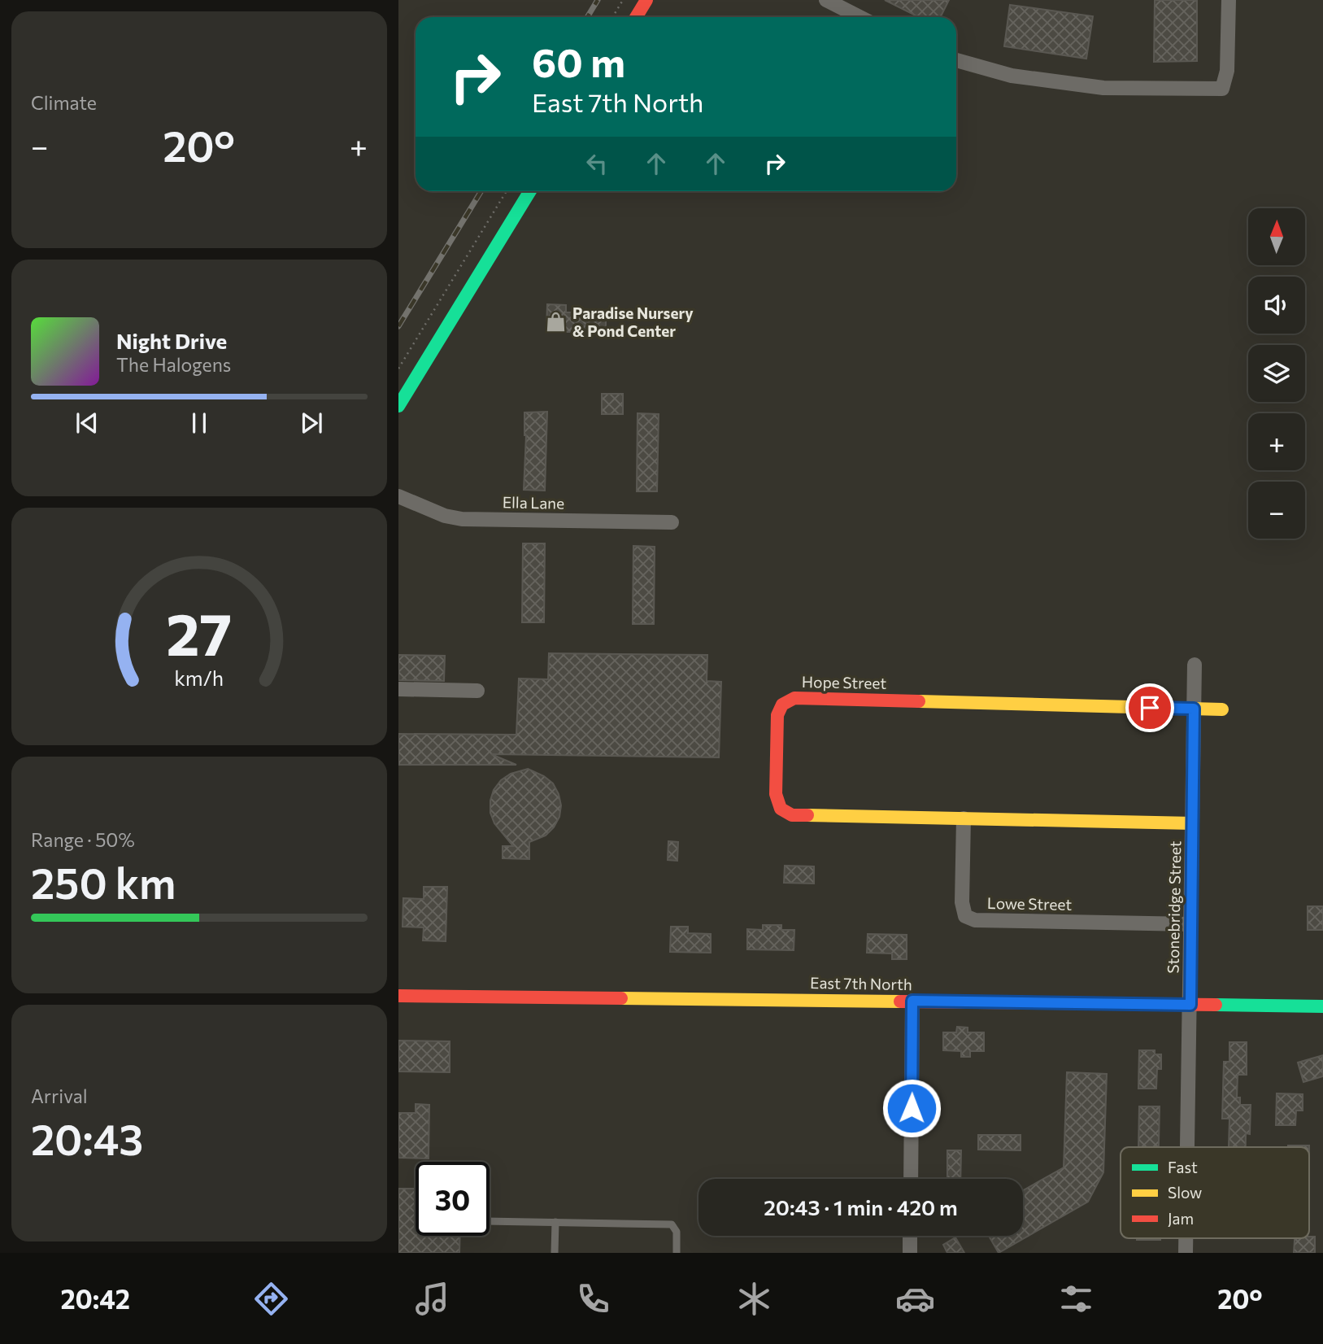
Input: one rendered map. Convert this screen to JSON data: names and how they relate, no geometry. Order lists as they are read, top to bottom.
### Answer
{
  "streets": {
    "street": [
      "Ella Lane",
      "Hope Street",
      "Lowe Street",
      "Stonebridge Street",
      "East 7th North"
    ]
  },
  "crossings": [
    ["Hope Street", "Lowe Street"],
    ["Hope Street", "Stonebridge Street"],
    ["Lowe Street", "Stonebridge Street"],
    ["Stonebridge Street", "East 7th North"]
  ],
  "places": {
    "shop": ["Paradise Nursery & Pond Center"]
  },
  "legend": ["Fast", "Slow", "Jam"],
  "north": "top",
  "page": {
    "tile": [
      "Climate",
      ["Range · 50%", "250 km"],
      ["Arrival", "20:43"]
    ],
    "turn": ["60 m", "East 7th North"],
    "heat": ["−", "20°", "+"],
    "map_buttons": ["+", "−"],
    "song": ["Night Drive", "The Halogens"],
    "limit": "30",
    "trip": "20:43 · 1 min · 420 m",
    "tabs": ["20:42", "20°"],
    "gauge": ["27", "km/h"]
  }
}
